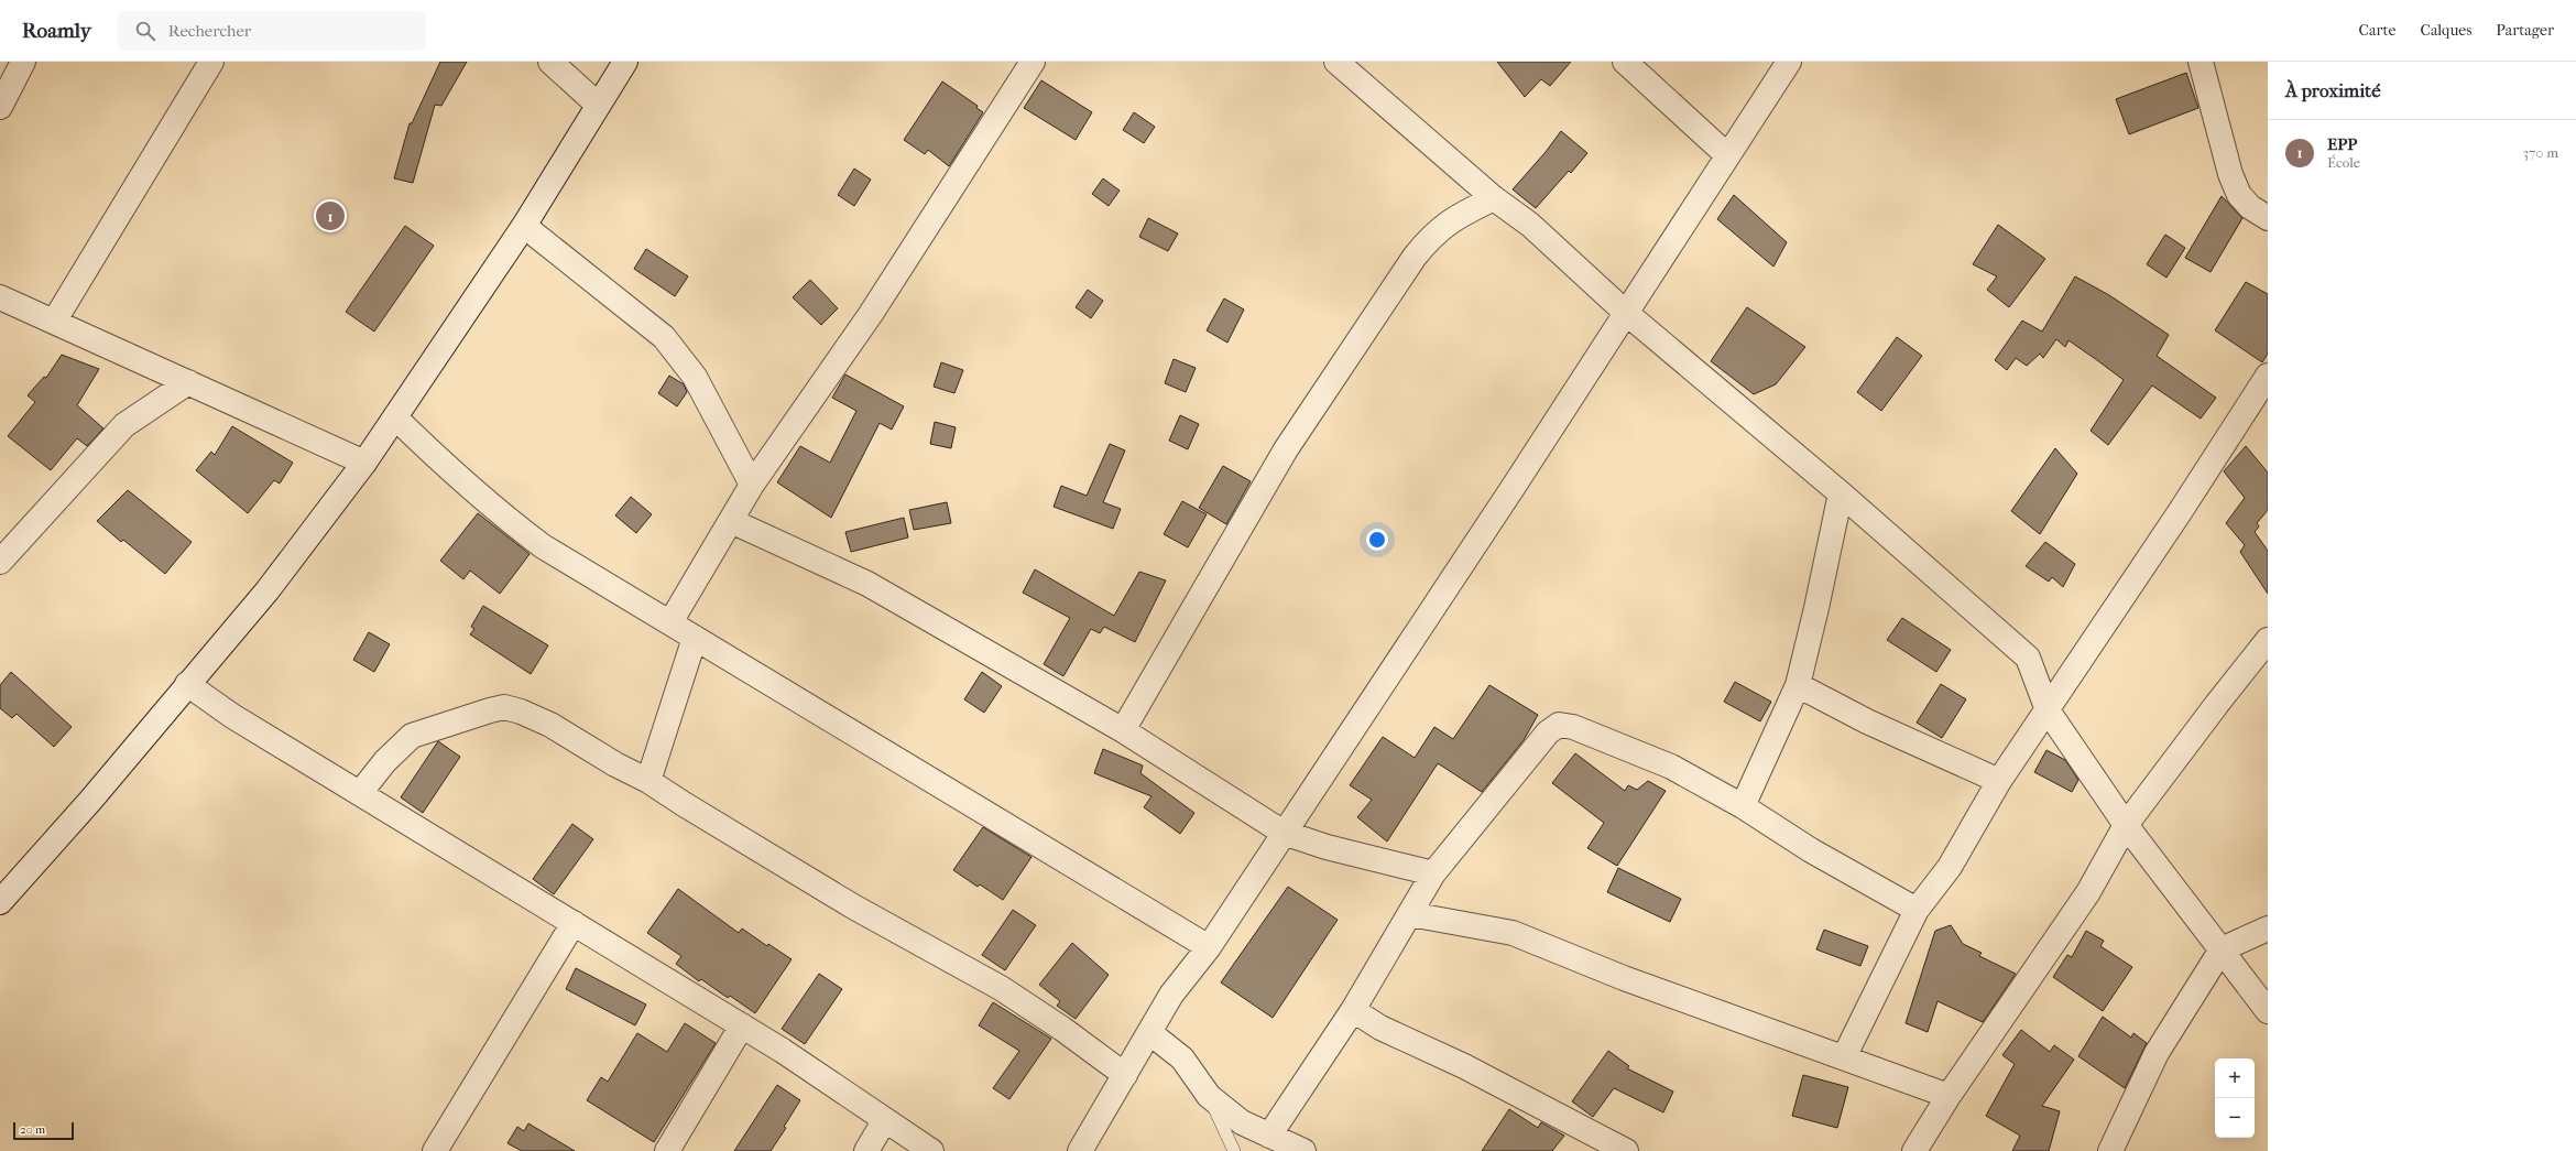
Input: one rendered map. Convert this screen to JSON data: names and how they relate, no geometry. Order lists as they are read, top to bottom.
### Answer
{
  "scale_bar": "20 m",
  "page": {
    "header": "Roamly",
    "search": "Rechercher",
    "nav": ["Carte", "Calques", "Partager"],
    "heading": "À proximité",
    "list": [
      {
        "mark": "1",
        "name": "EPP",
        "note": "École",
        "value": "370 m"
      }
    ],
    "pins": "1",
    "map_buttons": ["+", "−"],
    "scale": "20 m"
  }
}
